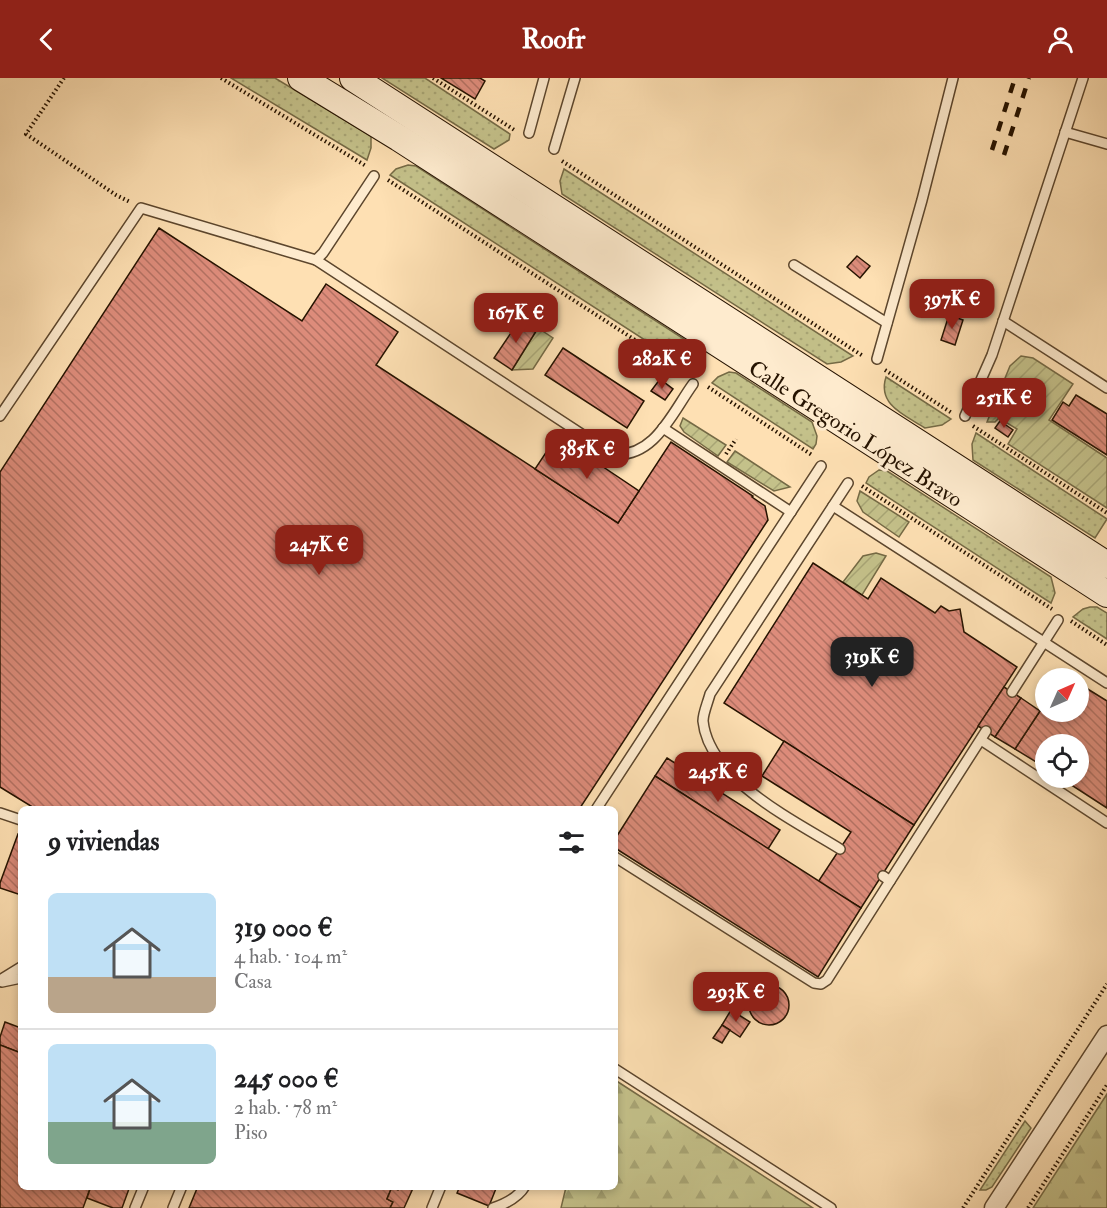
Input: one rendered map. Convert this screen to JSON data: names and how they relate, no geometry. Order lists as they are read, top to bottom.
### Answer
{
  "streets": {
    "main road": ["Calle Gregorio López Bravo"]
  },
  "north": "top right",
  "page": {
    "header": "Roofr",
    "price": [
      "397K €",
      "167K €",
      "282K €",
      "251K €",
      "385K €",
      "247K €",
      "319K €",
      "245K €",
      "293K €"
    ],
    "heading": "9 viviendas",
    "list": [
      {
        "name": "319 000 €",
        "note": "4 hab. · 104 m² · Casa"
      },
      {
        "name": "245 000 €",
        "note": "2 hab. · 78 m² · Piso"
      }
    ]
  }
}
